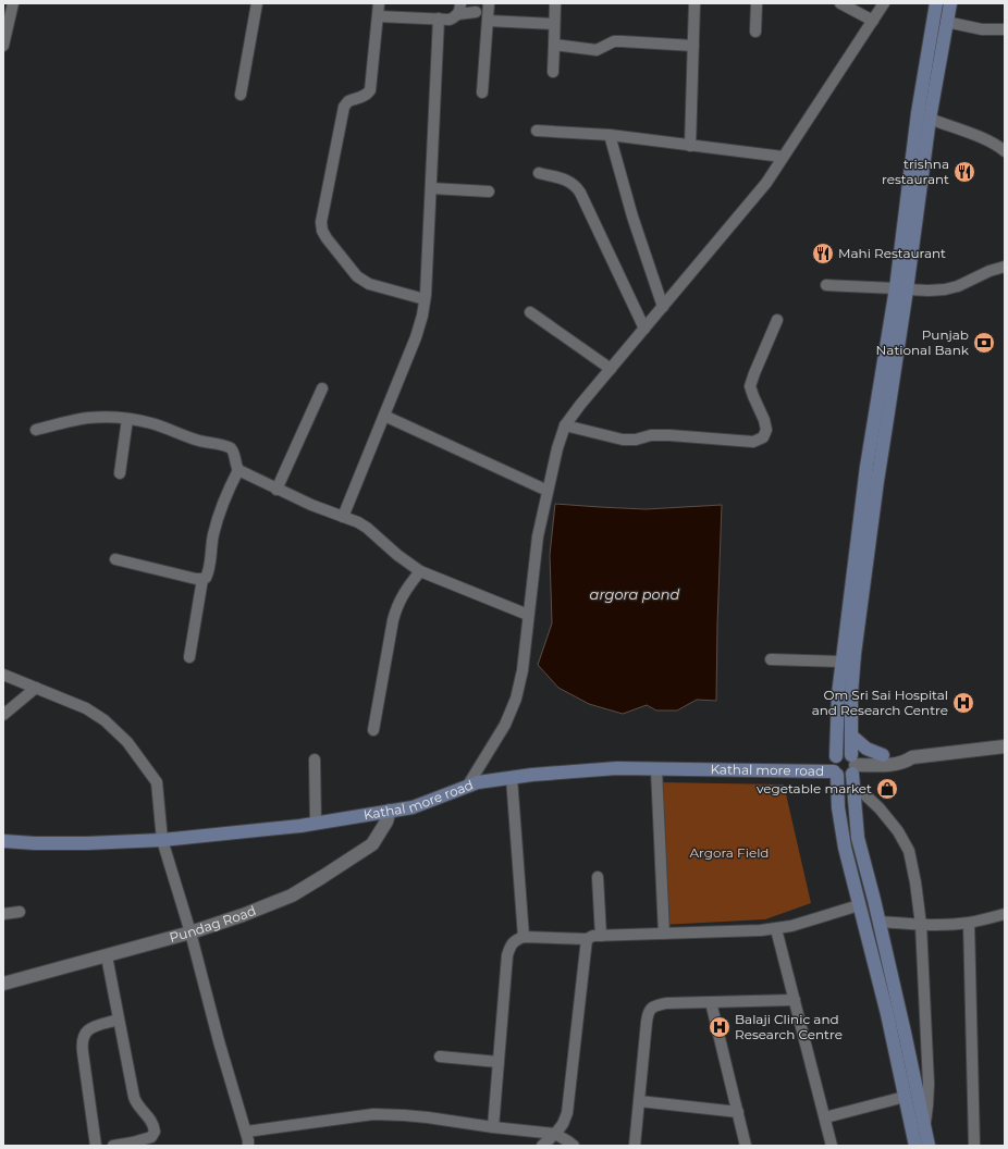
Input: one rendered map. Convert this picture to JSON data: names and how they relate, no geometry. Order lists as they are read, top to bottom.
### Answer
{
  "streets": {
    "main road": ["Kathal more road"],
    "street": ["Pundag Road"]
  },
  "crossings": [
    ["Kathal more road", "Pundag Road"]
  ],
  "water": ["argora pond"],
  "parks": ["Argora Field"],
  "places": {
    "restaurant": ["trishna restaurant", "Mahi Restaurant"],
    "bank": ["Punjab National Bank"],
    "hospital": ["Om Sri Sai Hospital and Research Centre", "Balaji Clinic and Research Centre"],
    "shop": ["vegetable market"]
  }
}
